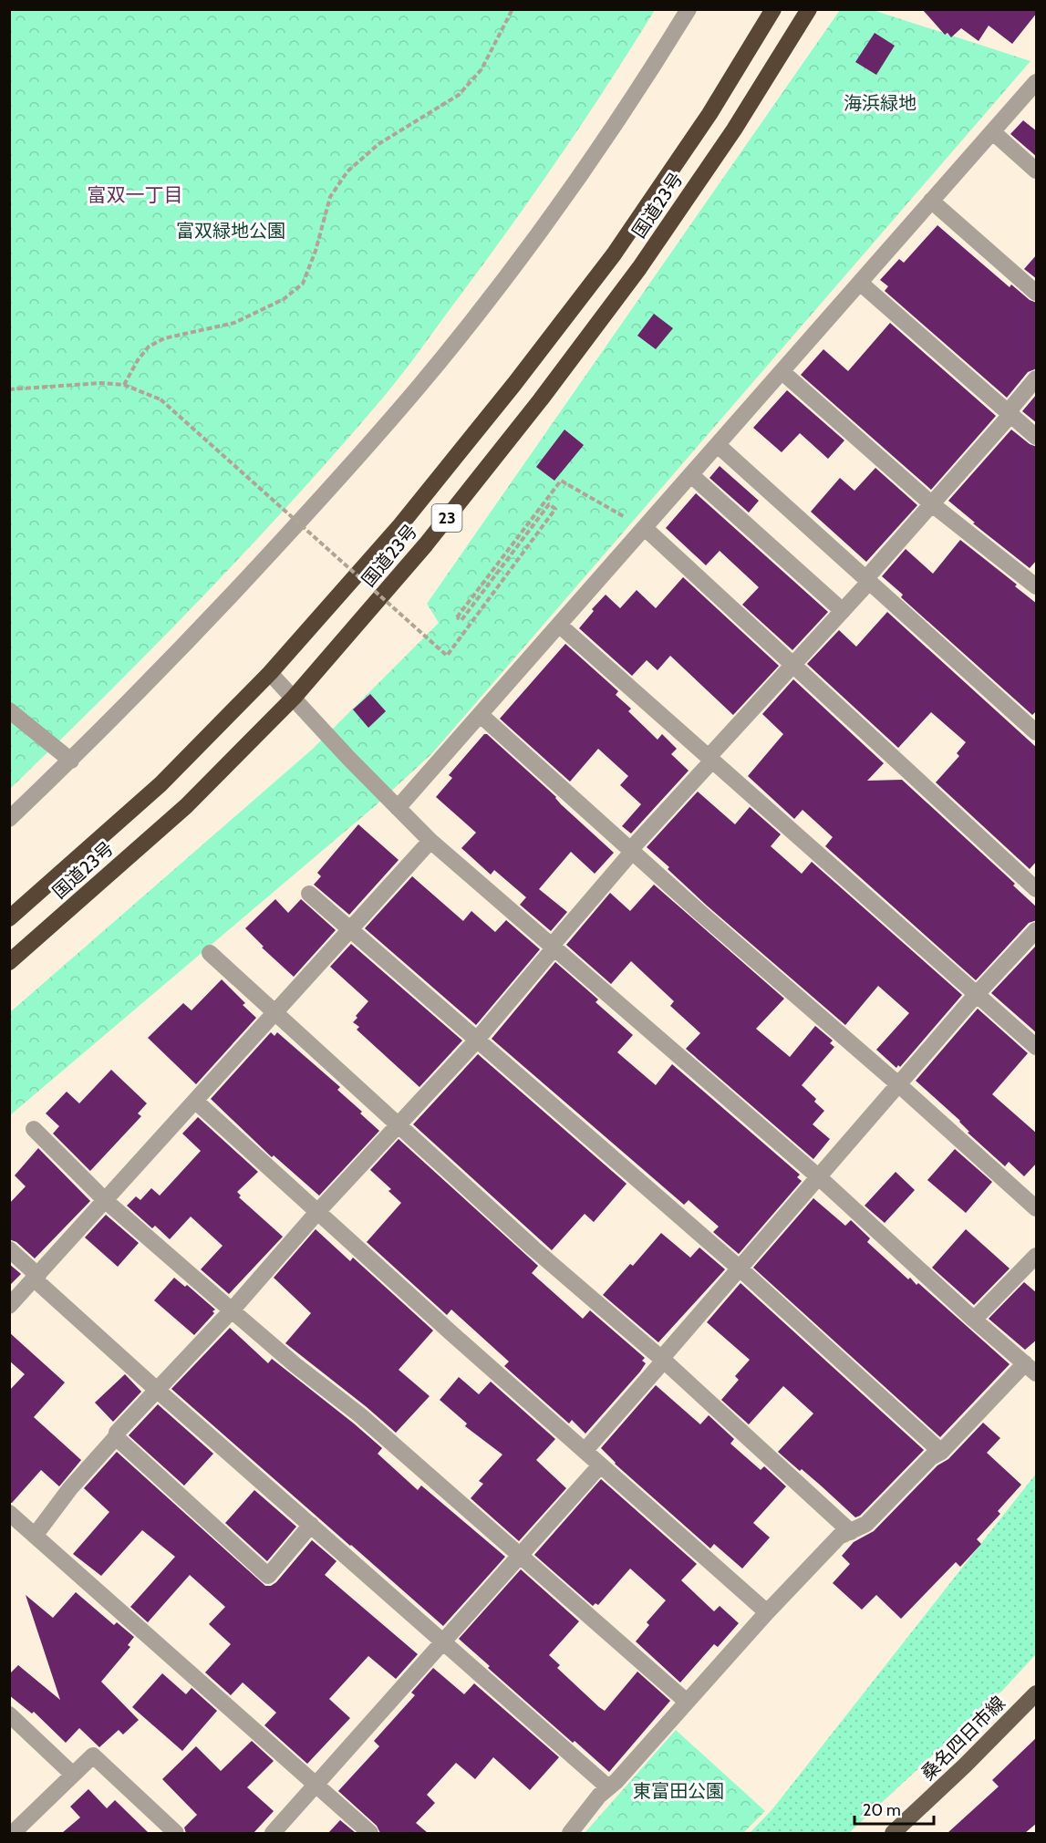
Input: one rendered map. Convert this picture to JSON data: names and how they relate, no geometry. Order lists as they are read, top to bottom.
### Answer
{
  "streets": {
    "highway": ["国道23号", "23"],
    "main road": ["桑名四日市線"]
  },
  "districts": ["富双一丁目"],
  "parks": ["海浜緑地", "富双緑地公園", "東富田公園"],
  "scale_bar": "20 m"
}
